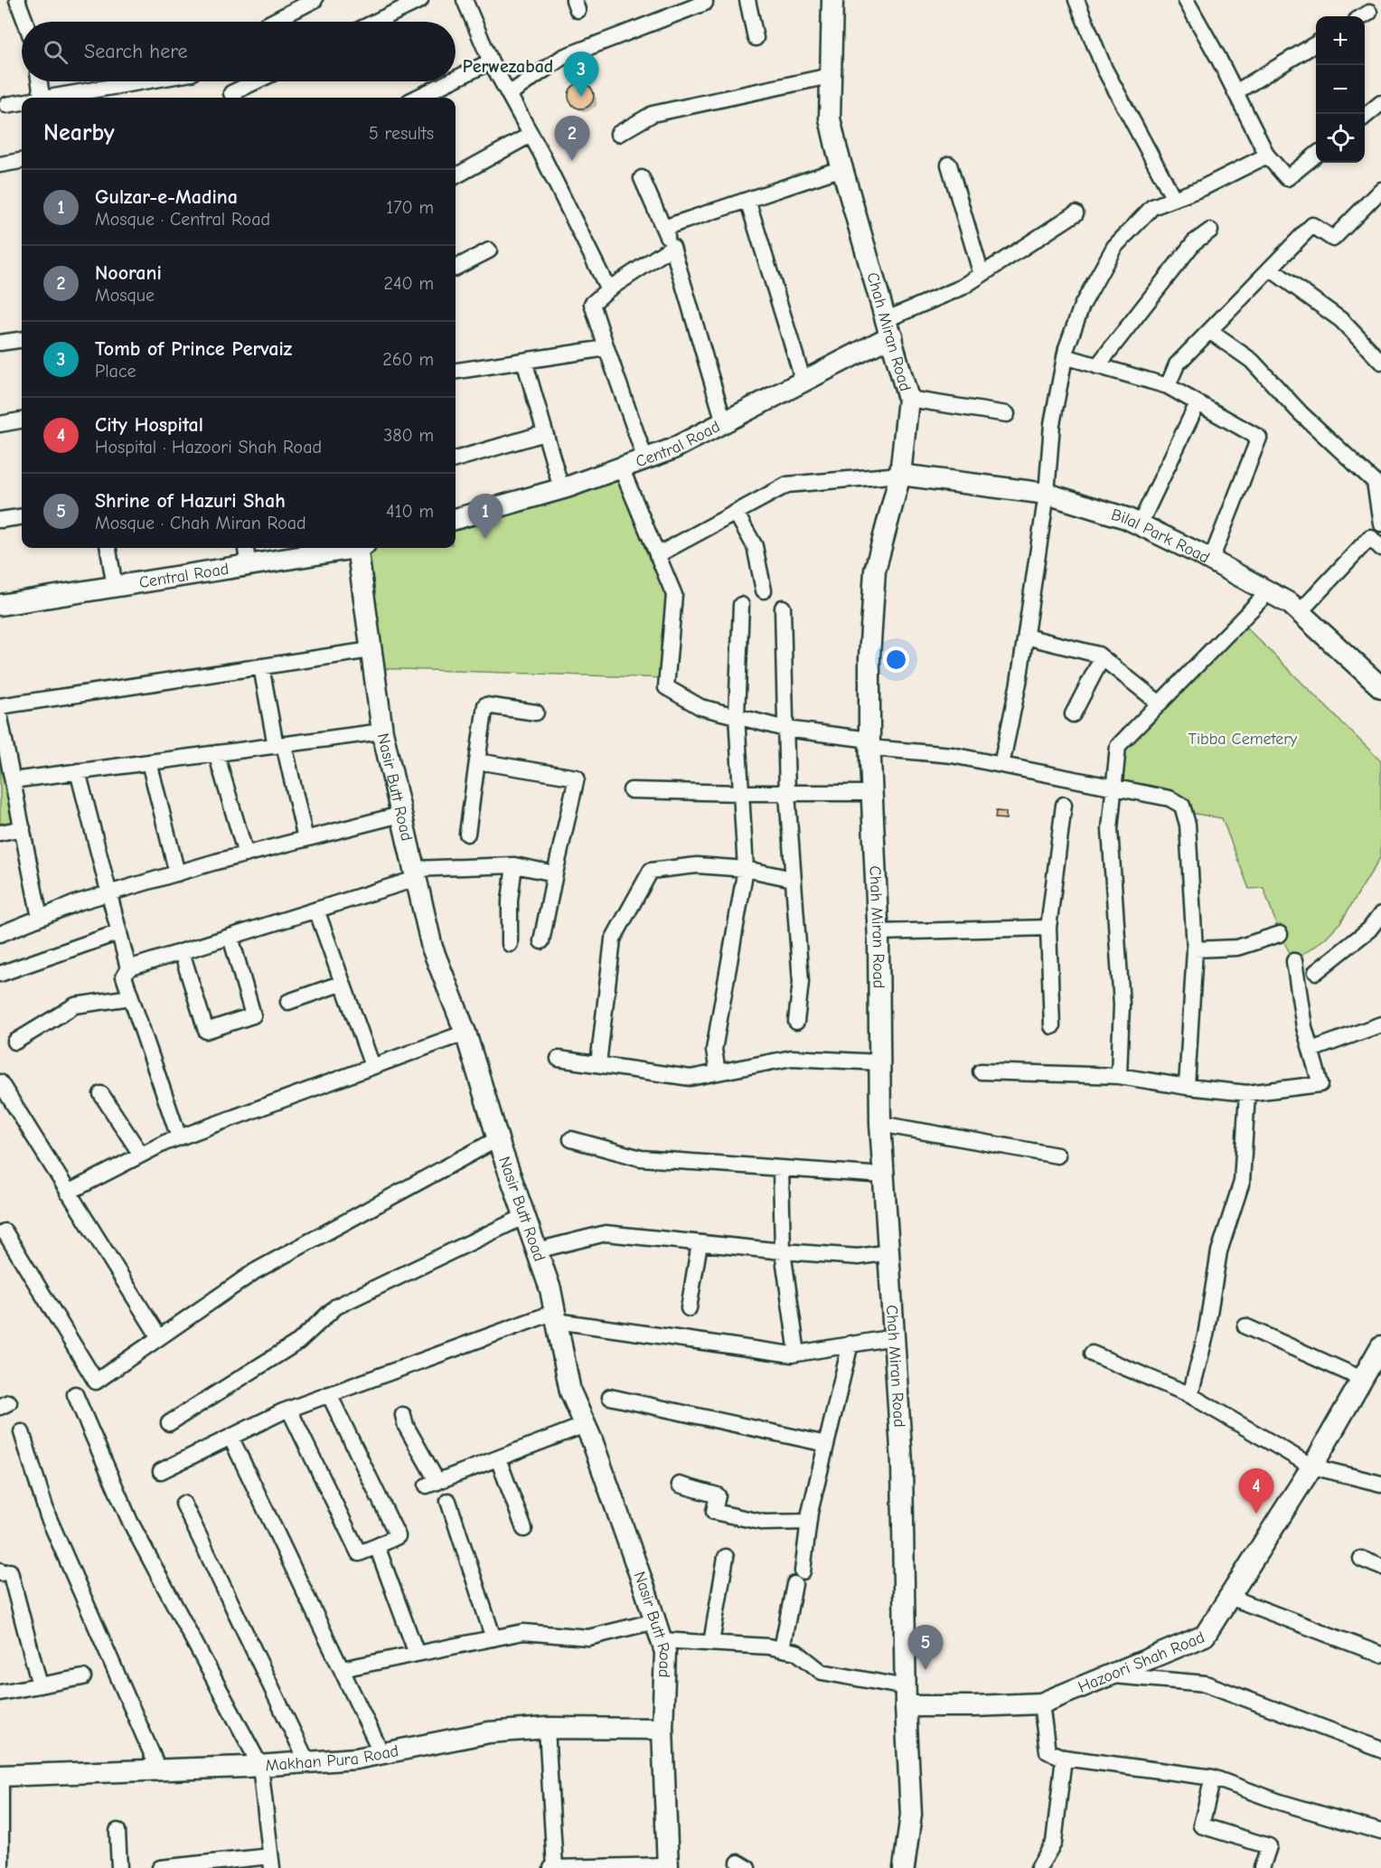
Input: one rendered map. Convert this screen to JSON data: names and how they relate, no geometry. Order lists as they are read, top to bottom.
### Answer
{
  "streets": {
    "street": [
      "Chah Miran Road",
      "Central Road",
      "Bilal Park Road",
      "Nasir Butt Road",
      "Hazoori Shah Road",
      "Makhan Pura Road"
    ]
  },
  "crossings": [
    ["Chah Miran Road", "Central Road"],
    ["Chah Miran Road", "Bilal Park Road"],
    ["Chah Miran Road", "Hazoori Shah Road"],
    ["Nasir Butt Road", "Makhan Pura Road"]
  ],
  "districts": ["Perwezabad"],
  "parks": ["Tibba Cemetery"],
  "page": {
    "map_buttons": ["+", "−"],
    "search": "Search here",
    "pins": [
      "3",
      "2",
      "1",
      "4",
      "5"
    ],
    "heading": ["Nearby", "5 results"],
    "list": [
      {
        "mark": "1",
        "name": "Gulzar-e-Madina",
        "note": "Mosque · Central Road",
        "value": "170 m"
      },
      {
        "mark": "2",
        "name": "Noorani",
        "note": "Mosque",
        "value": "240 m"
      },
      {
        "mark": "3",
        "name": "Tomb of Prince Pervaiz",
        "note": "Place",
        "value": "260 m"
      },
      {
        "mark": "4",
        "name": "City Hospital",
        "note": "Hospital · Hazoori Shah Road",
        "value": "380 m"
      },
      {
        "mark": "5",
        "name": "Shrine of Hazuri Shah",
        "note": "Mosque · Chah Miran Road",
        "value": "410 m"
      }
    ]
  }
}
